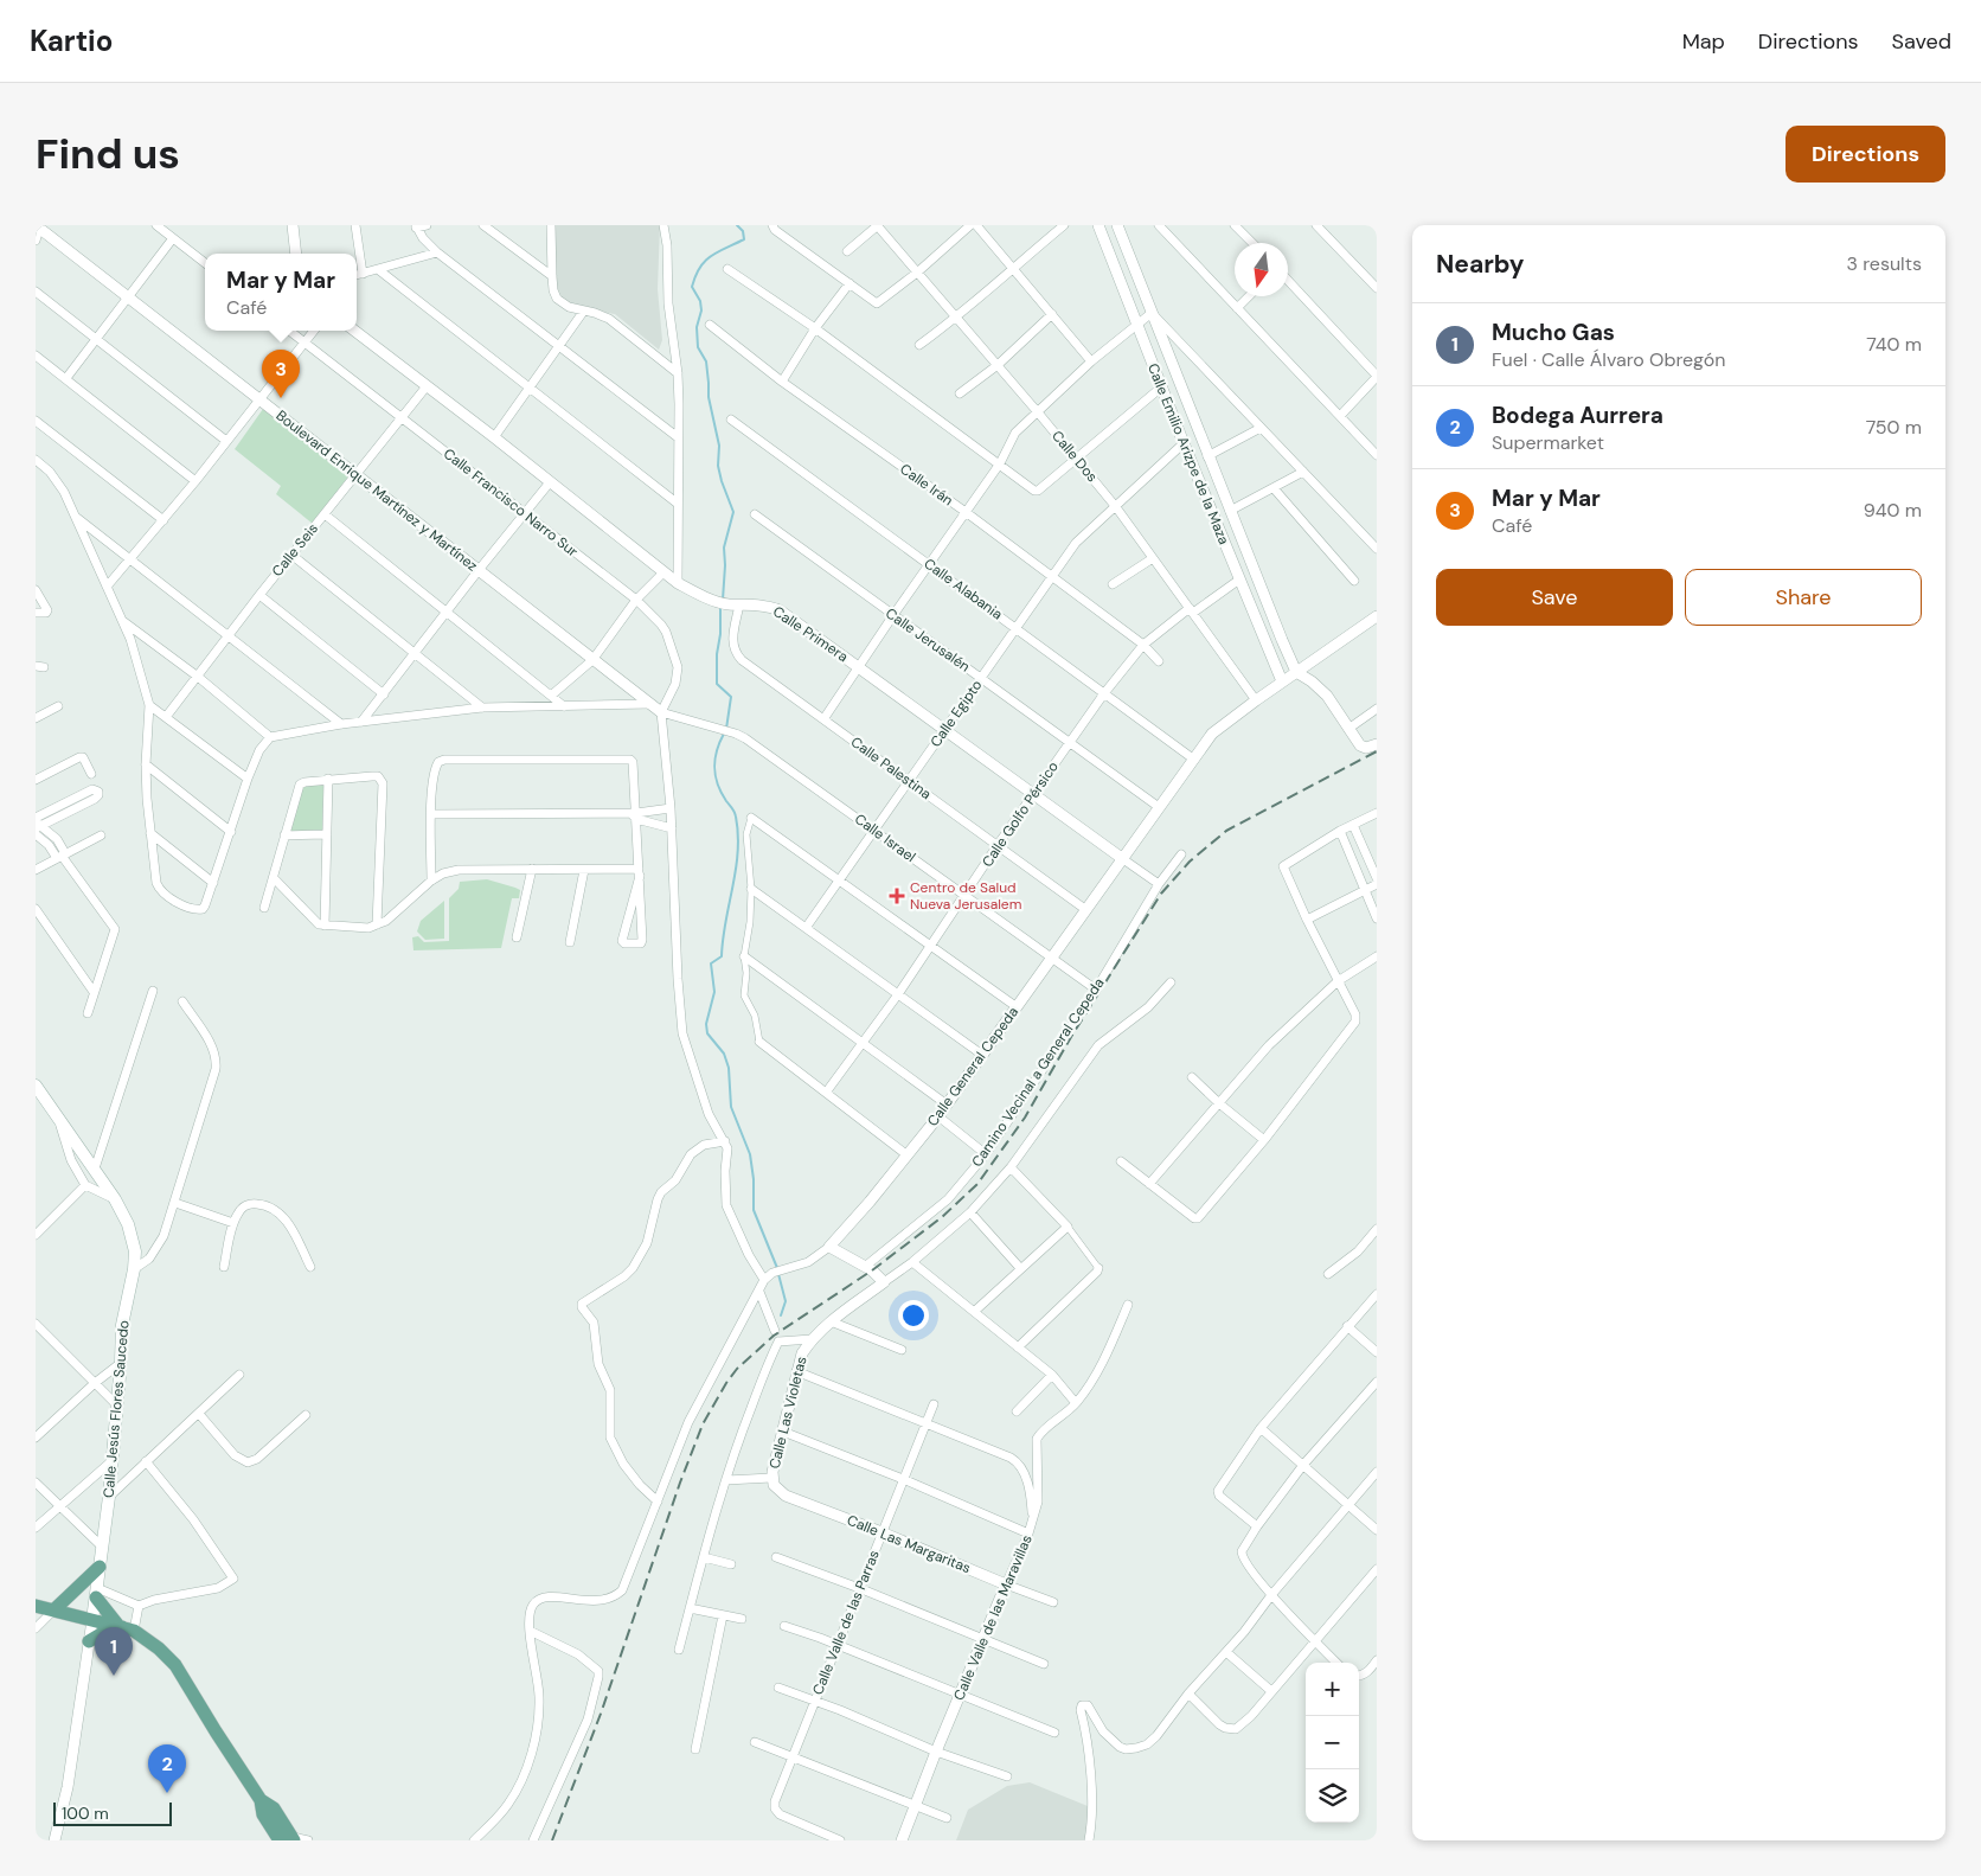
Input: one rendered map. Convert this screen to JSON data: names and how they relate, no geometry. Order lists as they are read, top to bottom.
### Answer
{
  "streets": {
    "main road": ["Calle Jesús Flores Saucedo"],
    "street": [
      "Calle Emilio Arizpe de la Maza",
      "Calle Dos",
      "Calle Irán",
      "Boulevard Enrique Martínez y Martínez",
      "Calle Francisco Narro Sur",
      "Calle Seis",
      "Calle Alabania",
      "Calle Primera",
      "Calle Jerusalén",
      "Calle Egipto",
      "Calle Palestina",
      "Calle Golfo Pérsico",
      "Calle Israel",
      "Calle General Cepeda",
      "Camino Vecinal a General Cepeda",
      "Calle Las Violetas",
      "Calle Las Margaritas",
      "Calle Valle de las Maravillas",
      "Calle Valle de las Parras"
    ]
  },
  "crossings": [
    ["Calle Emilio Arizpe de la Maza", "Calle Egipto"],
    ["Calle Emilio Arizpe de la Maza", "Calle Golfo Pérsico"],
    ["Calle Dos", "Calle Egipto"],
    ["Calle Dos", "Calle Golfo Pérsico"],
    ["Calle Dos", "Calle General Cepeda"],
    ["Calle Irán", "Calle Egipto"],
    ["Calle Irán", "Calle Golfo Pérsico"],
    ["Boulevard Enrique Martínez y Martínez", "Calle Francisco Narro Sur"],
    ["Boulevard Enrique Martínez y Martínez", "Calle Seis"],
    ["Boulevard Enrique Martínez y Martínez", "Calle Israel"],
    ["Calle Francisco Narro Sur", "Calle Seis"],
    ["Calle Francisco Narro Sur", "Calle Israel"],
    ["Calle Seis", "Calle Primera"],
    ["Calle Alabania", "Calle Egipto"],
    ["Calle Alabania", "Calle Golfo Pérsico"],
    ["Calle Alabania", "Calle General Cepeda"],
    ["Calle Primera", "Calle Egipto"],
    ["Calle Primera", "Calle Palestina"],
    ["Calle Primera", "Calle Golfo Pérsico"],
    ["Calle Primera", "Calle General Cepeda"],
    ["Calle Jerusalén", "Calle Egipto"],
    ["Calle Jerusalén", "Calle Golfo Pérsico"],
    ["Calle Jerusalén", "Calle General Cepeda"],
    ["Calle Egipto", "Calle Palestina"],
    ["Calle Egipto", "Calle Israel"],
    ["Calle Palestina", "Calle Golfo Pérsico"],
    ["Calle Palestina", "Calle General Cepeda"],
    ["Calle Golfo Pérsico", "Calle Israel"],
    ["Calle Israel", "Calle General Cepeda"],
    ["Calle Israel", "Camino Vecinal a General Cepeda"],
    ["Camino Vecinal a General Cepeda", "Calle Las Violetas"],
    ["Calle Las Violetas", "Calle Las Margaritas"],
    ["Calle Las Margaritas", "Calle Valle de las Maravillas"],
    ["Calle Las Margaritas", "Calle Valle de las Parras"]
  ],
  "places": {
    "health": ["Centro de Salud Nueva Jerusalem"]
  },
  "scale_bar": "100 m",
  "north": "bottom",
  "page": {
    "header": "Kartio",
    "nav": ["Map", "Directions", "Saved"],
    "buttons": [
      "Directions",
      ["Save", "Share"]
    ],
    "title": "Find us",
    "heading": ["Nearby", "3 results"],
    "popup": ["Mar y Mar", "Café"],
    "list": [
      {
        "mark": "1",
        "name": "Mucho Gas",
        "note": "Fuel · Calle Álvaro Obregón",
        "value": "740 m"
      },
      {
        "mark": "2",
        "name": "Bodega Aurrera",
        "note": "Supermarket",
        "value": "750 m"
      },
      {
        "mark": "3",
        "name": "Mar y Mar",
        "note": "Café",
        "value": "940 m"
      }
    ],
    "pins": ["3", "1", "2"],
    "map_buttons": ["+", "−"],
    "scale": "100 m"
  }
}
